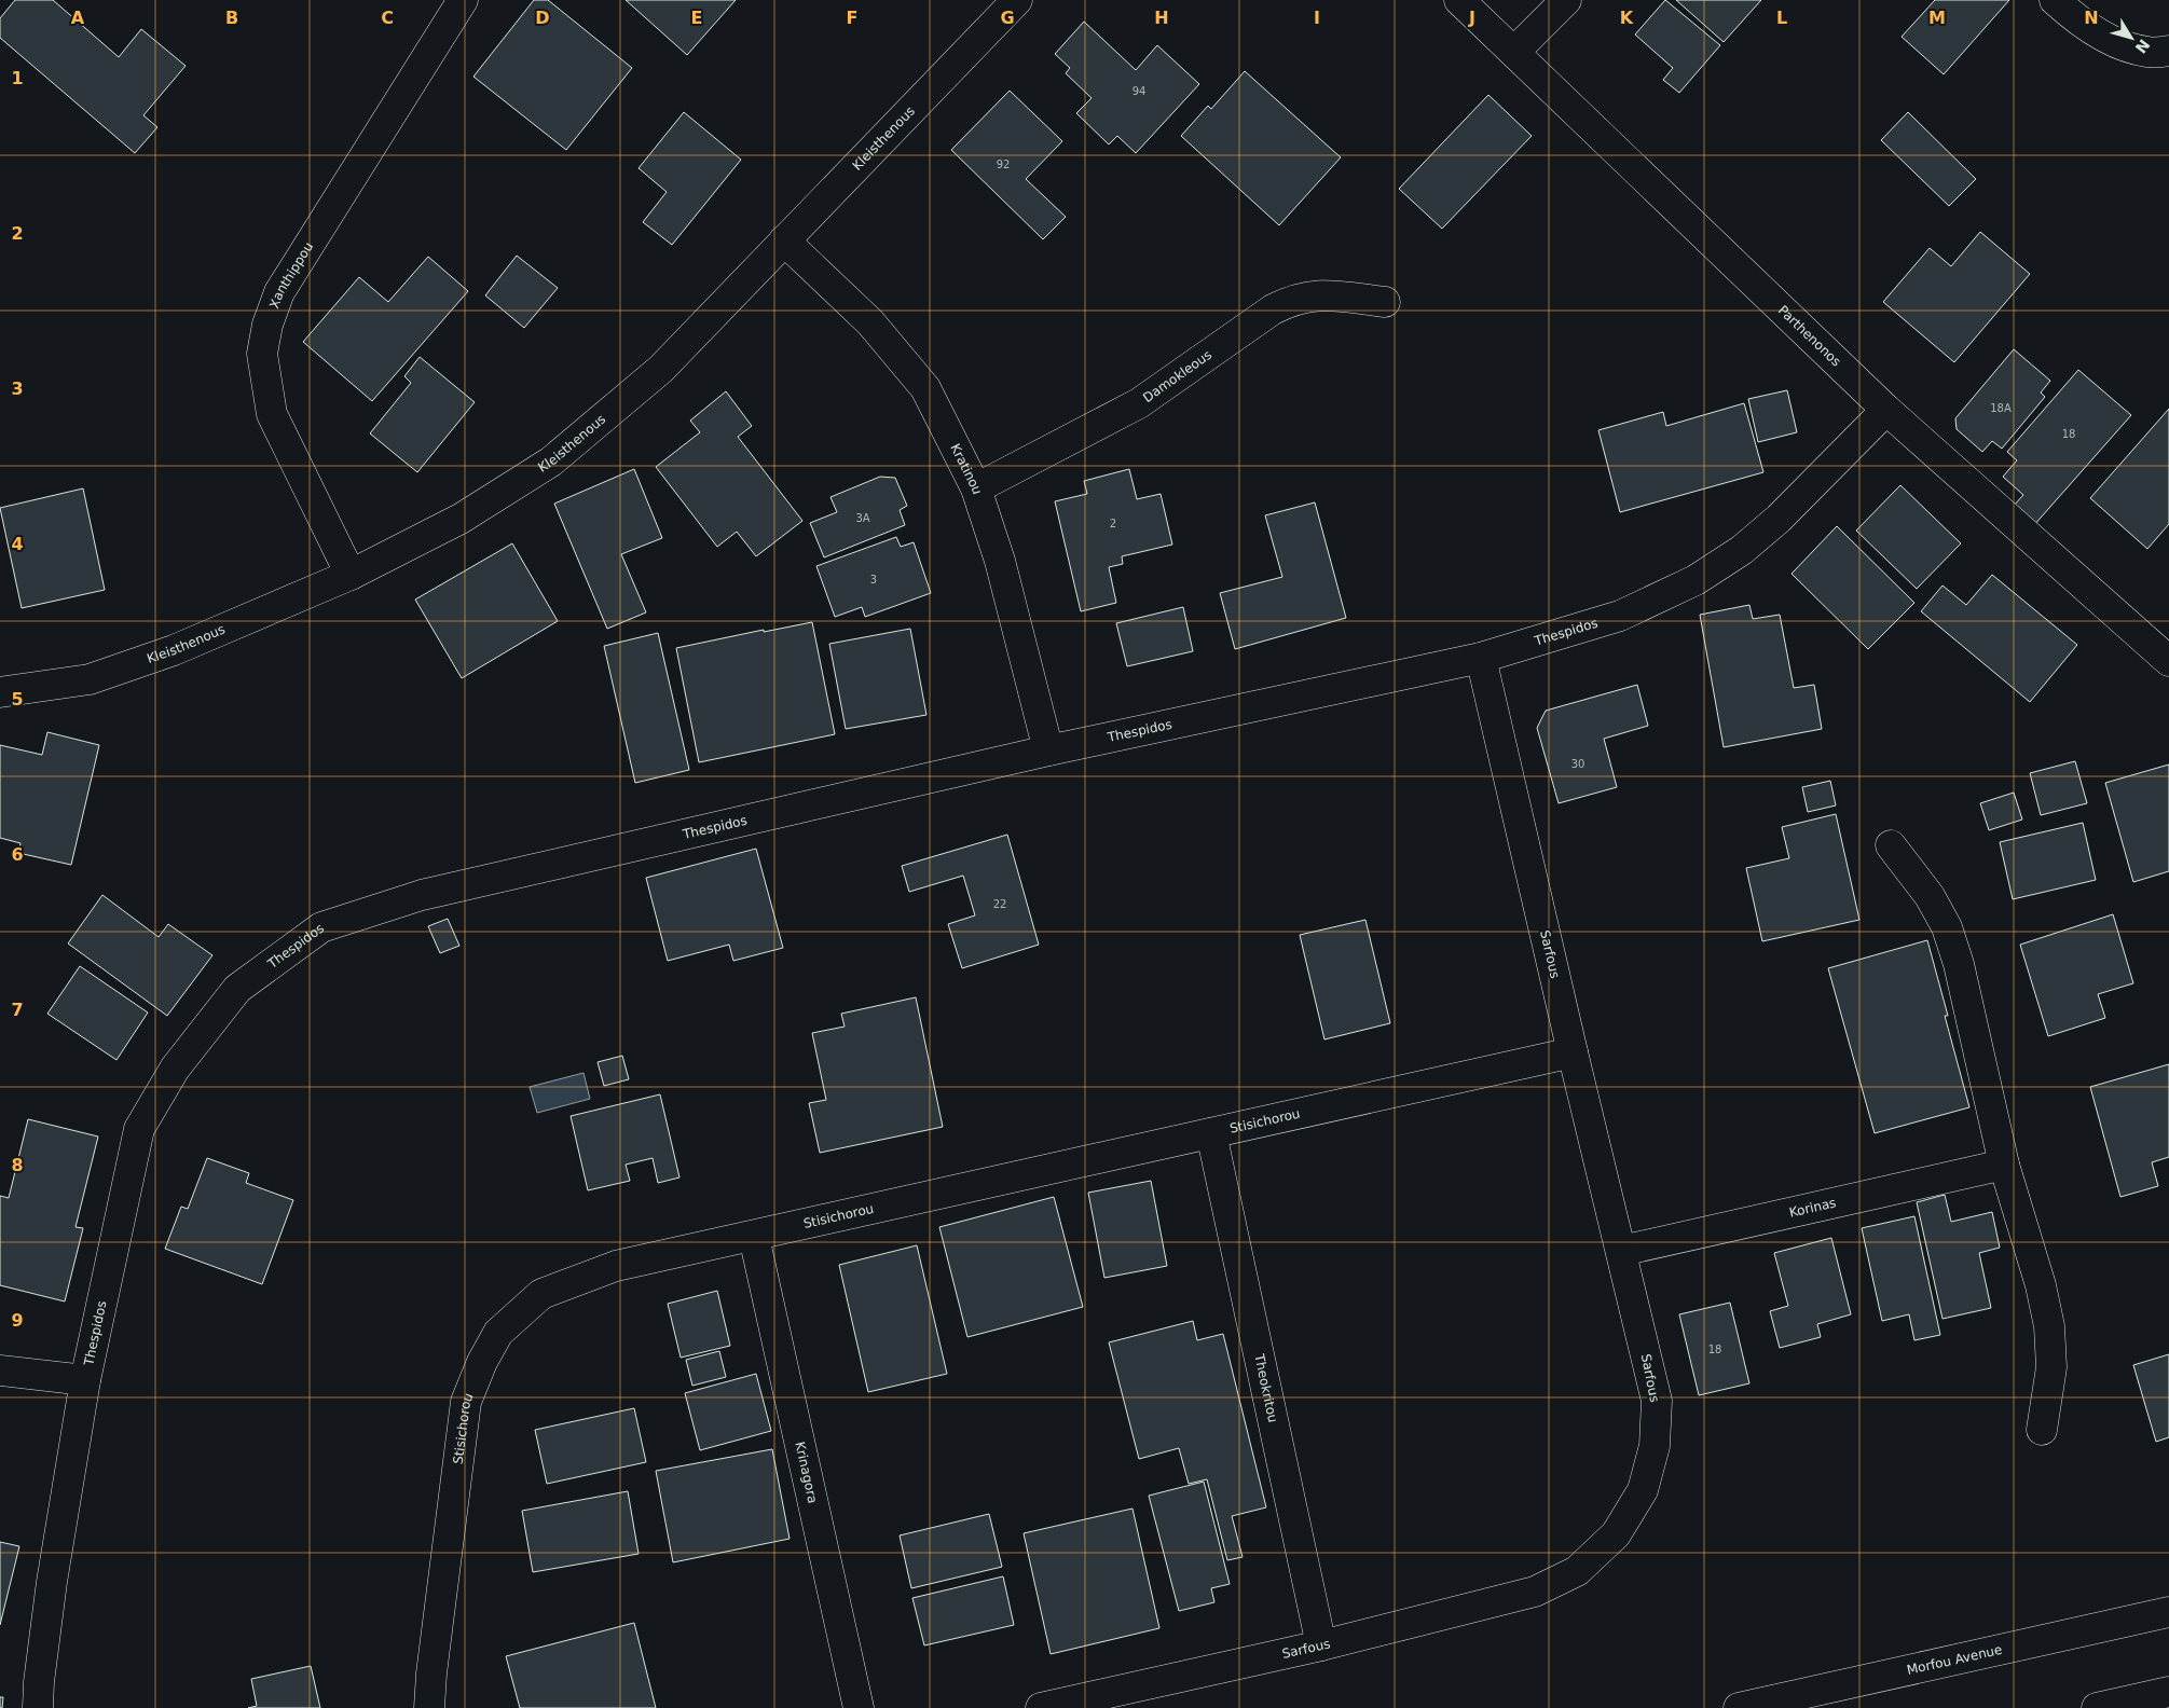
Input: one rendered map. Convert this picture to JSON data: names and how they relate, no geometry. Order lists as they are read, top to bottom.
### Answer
{
  "streets": {
    "street": [
      "Kleisthenous",
      "Xanthippou",
      "Parthenonos",
      "Damokleous",
      "Kratinou",
      "Thespidos",
      "Sarfous",
      "Stisichorou",
      "Korinas",
      "Theokritou",
      "Krinagora",
      "Morfou Avenue"
    ]
  },
  "crossings": [
    ["Kleisthenous", "Xanthippou"],
    ["Kleisthenous", "Kratinou"],
    ["Parthenonos", "Thespidos"],
    ["Damokleous", "Kratinou"],
    ["Kratinou", "Thespidos"],
    ["Thespidos", "Sarfous"],
    ["Sarfous", "Stisichorou"],
    ["Sarfous", "Korinas"],
    ["Sarfous", "Theokritou"],
    ["Stisichorou", "Theokritou"],
    ["Stisichorou", "Krinagora"]
  ],
  "house_numbers": [
    "94",
    "92",
    "18A",
    "18",
    "3A",
    "2",
    "3",
    "30",
    "22",
    "18"
  ],
  "north": "bottom right",
  "grid": {
    "columns": [
      "A",
      "B",
      "C",
      "D",
      "E",
      "F",
      "G",
      "H",
      "I",
      "J",
      "K",
      "L",
      "M",
      "N"
    ],
    "rows": [
      "1",
      "2",
      "3",
      "4",
      "5",
      "6",
      "7",
      "8",
      "9"
    ]
  }
}
